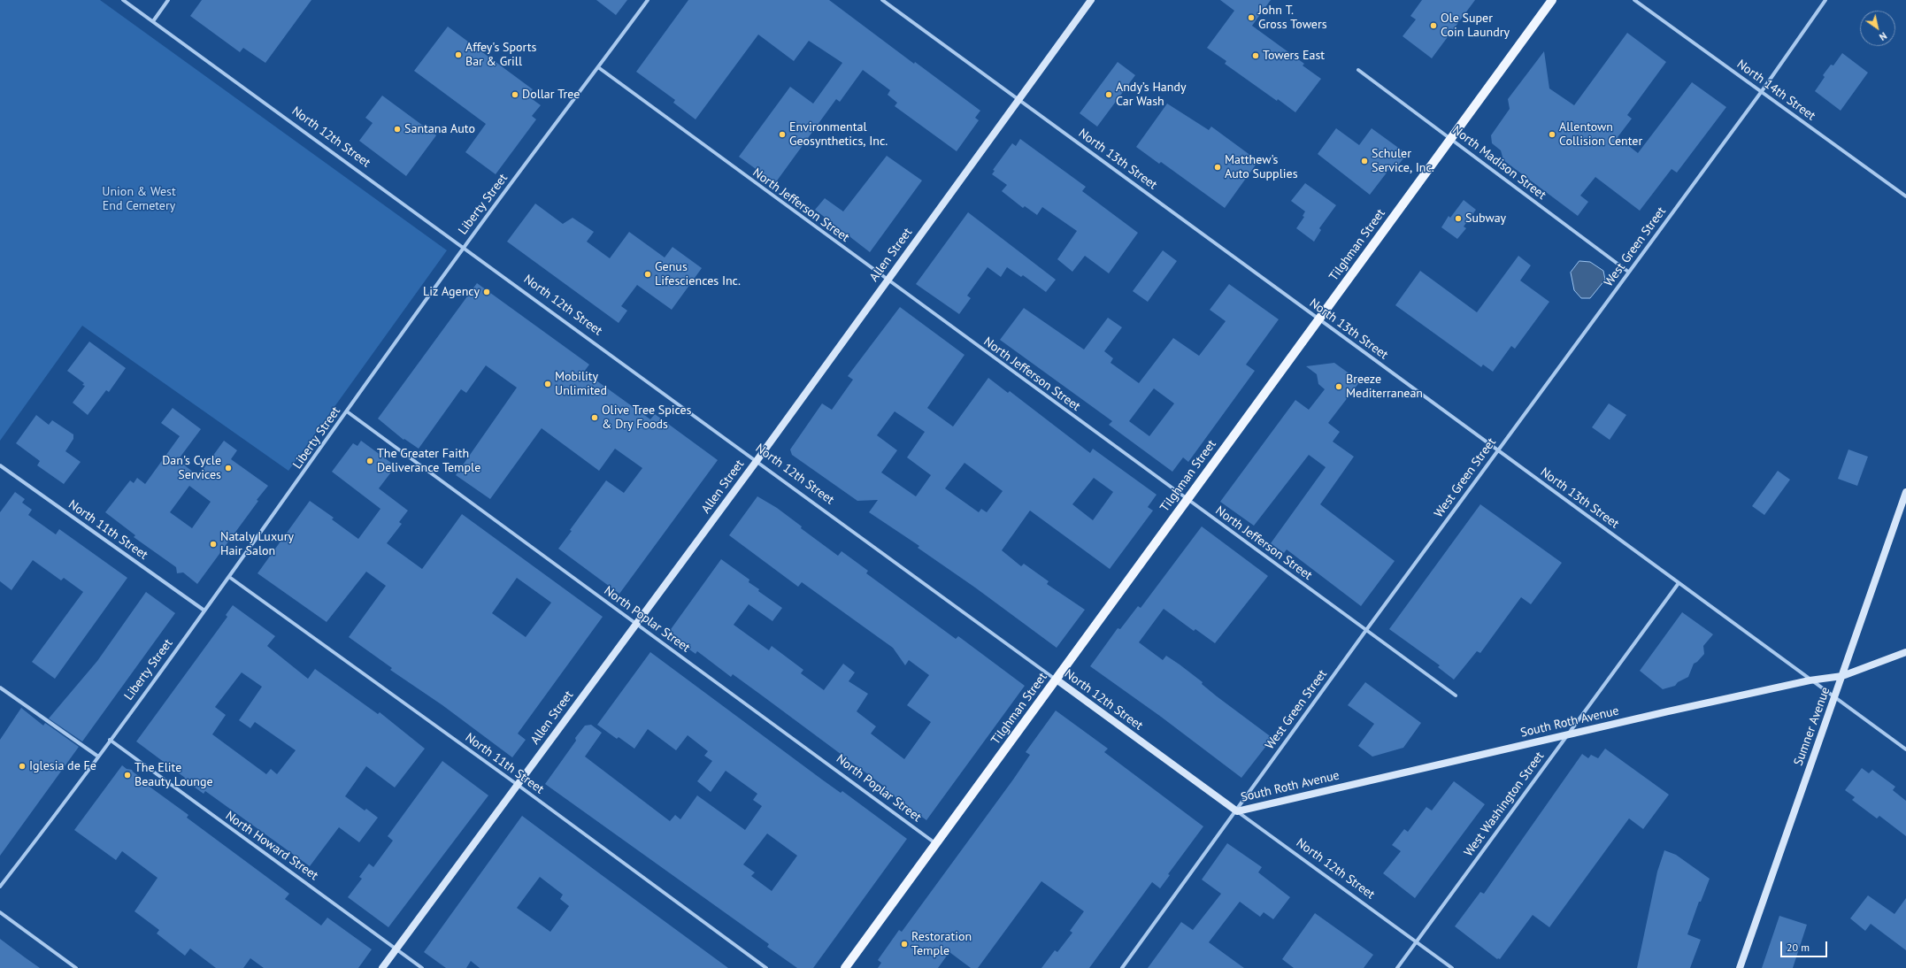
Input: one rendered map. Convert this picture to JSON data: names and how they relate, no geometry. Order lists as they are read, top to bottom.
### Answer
{
  "streets": {
    "main road": ["Tilghman Street"],
    "street": [
      "North 14th Street",
      "North 12th Street",
      "North 13th Street",
      "North Madison Street",
      "Liberty Street",
      "North Jefferson Street",
      "West Green Street",
      "Allen Street",
      "North 11th Street",
      "North Poplar Street",
      "South Roth Avenue",
      "Sumner Avenue",
      "West Washington Street",
      "North Howard Street"
    ]
  },
  "crossings": [
    ["North 14th Street", "West Green Street"],
    ["North 12th Street", "Liberty Street"],
    ["North 12th Street", "Tilghman Street"],
    ["North 12th Street", "West Green Street"],
    ["North 12th Street", "Allen Street"],
    ["North 12th Street", "South Roth Avenue"],
    ["North 12th Street", "West Washington Street"],
    ["North 13th Street", "Tilghman Street"],
    ["North 13th Street", "West Green Street"],
    ["North 13th Street", "Allen Street"],
    ["North 13th Street", "South Roth Avenue"],
    ["North 13th Street", "Sumner Avenue"],
    ["North 13th Street", "West Washington Street"],
    ["North Madison Street", "Tilghman Street"],
    ["North Madison Street", "West Green Street"],
    ["Liberty Street", "North Jefferson Street"],
    ["Liberty Street", "North 11th Street"],
    ["Liberty Street", "North Poplar Street"],
    ["Liberty Street", "North Howard Street"],
    ["North Jefferson Street", "Tilghman Street"],
    ["North Jefferson Street", "West Green Street"],
    ["North Jefferson Street", "Allen Street"],
    ["Tilghman Street", "North Poplar Street"],
    ["West Green Street", "South Roth Avenue"],
    ["Allen Street", "North 11th Street"],
    ["Allen Street", "North Poplar Street"],
    ["Allen Street", "North Howard Street"],
    ["South Roth Avenue", "Sumner Avenue"],
    ["South Roth Avenue", "West Washington Street"]
  ],
  "parks": ["Union & West End Cemetery"],
  "places": [
    "John T. Gross Towers",
    "Ole Super Coin Laundry",
    "Affey's Sports Bar & Grill",
    "Towers East",
    "Dollar Tree",
    "Andy’s Handy Car Wash",
    "Santana Auto",
    "Environmental Geosynthetics, Inc.",
    "Allentown Collision Center",
    "Schuler Service, Inc.",
    "Matthew's Auto Supplies",
    "Subway",
    "Genus Lifesciences Inc.",
    "Liz Agency",
    "Mobility Unlimited",
    "Breeze Mediterranean",
    "Olive Tree Spices & Dry Foods",
    "The Greater Faith Deliverance Temple",
    "Dan's Cycle Services",
    "Nataly Luxury Hair Salon",
    "Iglesia de Fe",
    "The Elite Beauty Lounge",
    "Restoration Temple"
  ],
  "scale_bar": "20 m",
  "north": "bottom right"
}
